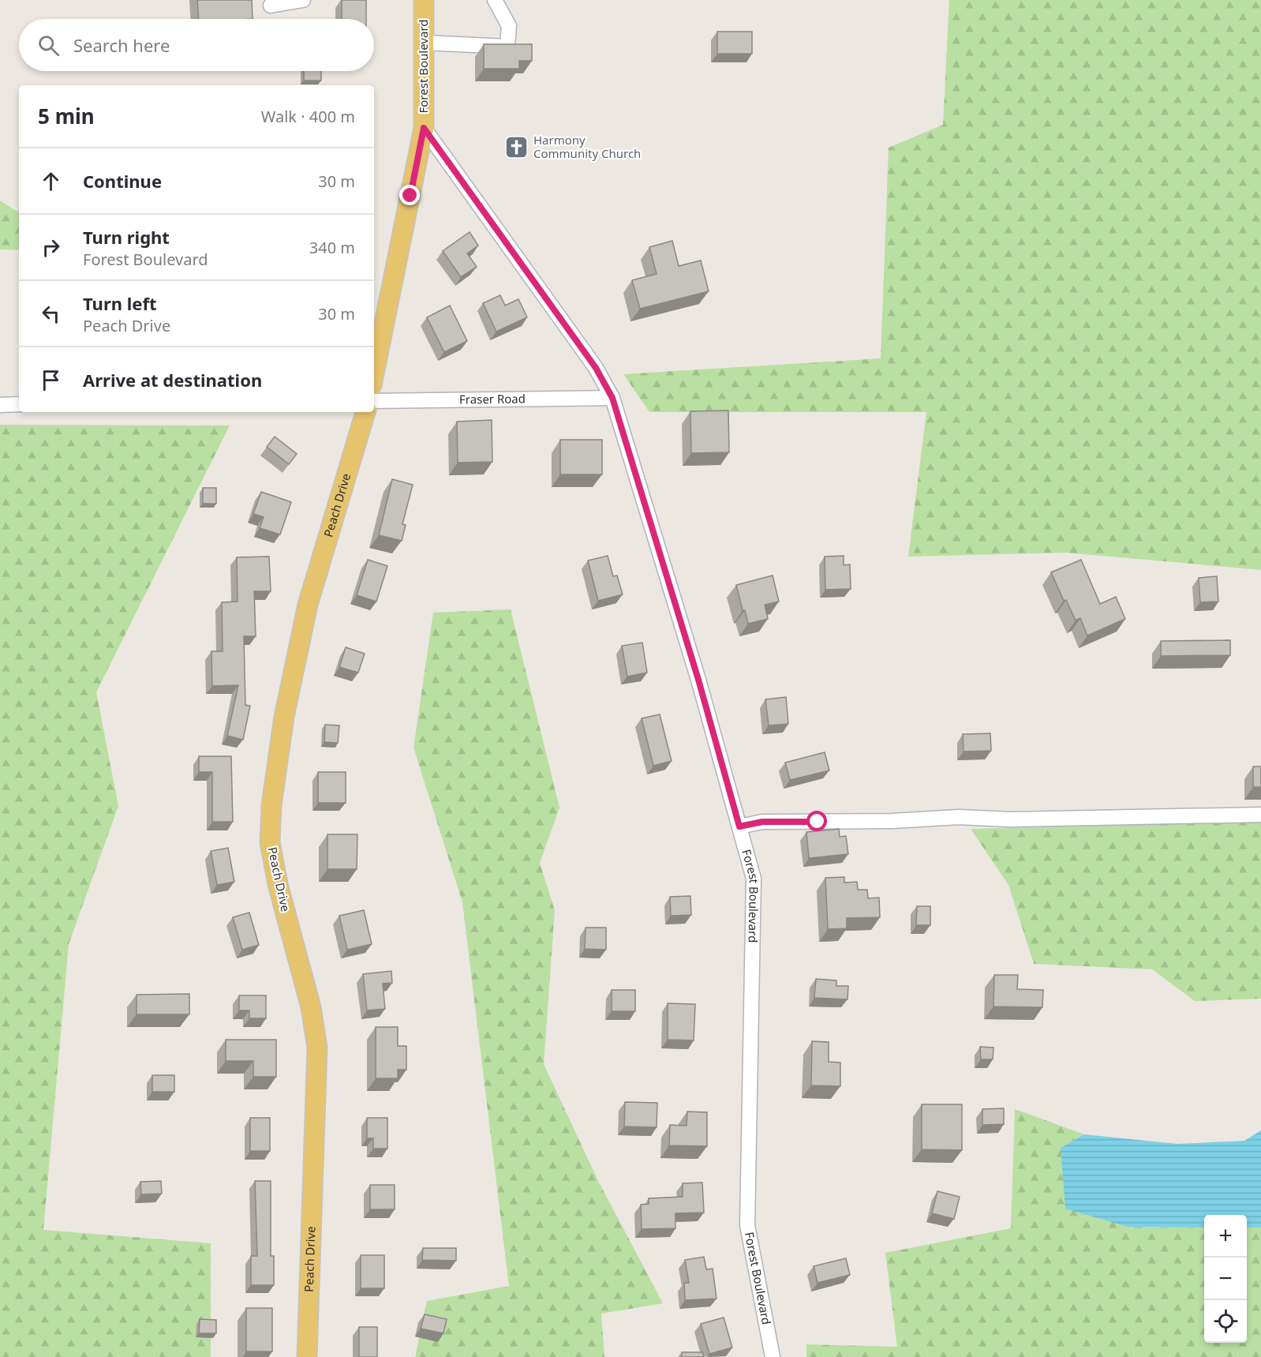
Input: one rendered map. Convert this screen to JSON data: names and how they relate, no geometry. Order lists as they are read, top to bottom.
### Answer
{
  "streets": {
    "main road": ["Forest Boulevard", "Peach Drive"],
    "street": ["Fraser Road"]
  },
  "crossings": [
    ["Forest Boulevard", "Fraser Road"]
  ],
  "places": {
    "church": ["Harmony Community Church"]
  },
  "page": {
    "search": "Search here",
    "heading": ["5 min", "Walk · 400 m"],
    "list": [
      ["Continue", "30 m"],
      ["Turn right", "Forest Boulevard", "340 m"],
      ["Turn left", "Peach Drive", "30 m"],
      "Arrive at destination"
    ],
    "map_buttons": ["+", "−"]
  }
}
